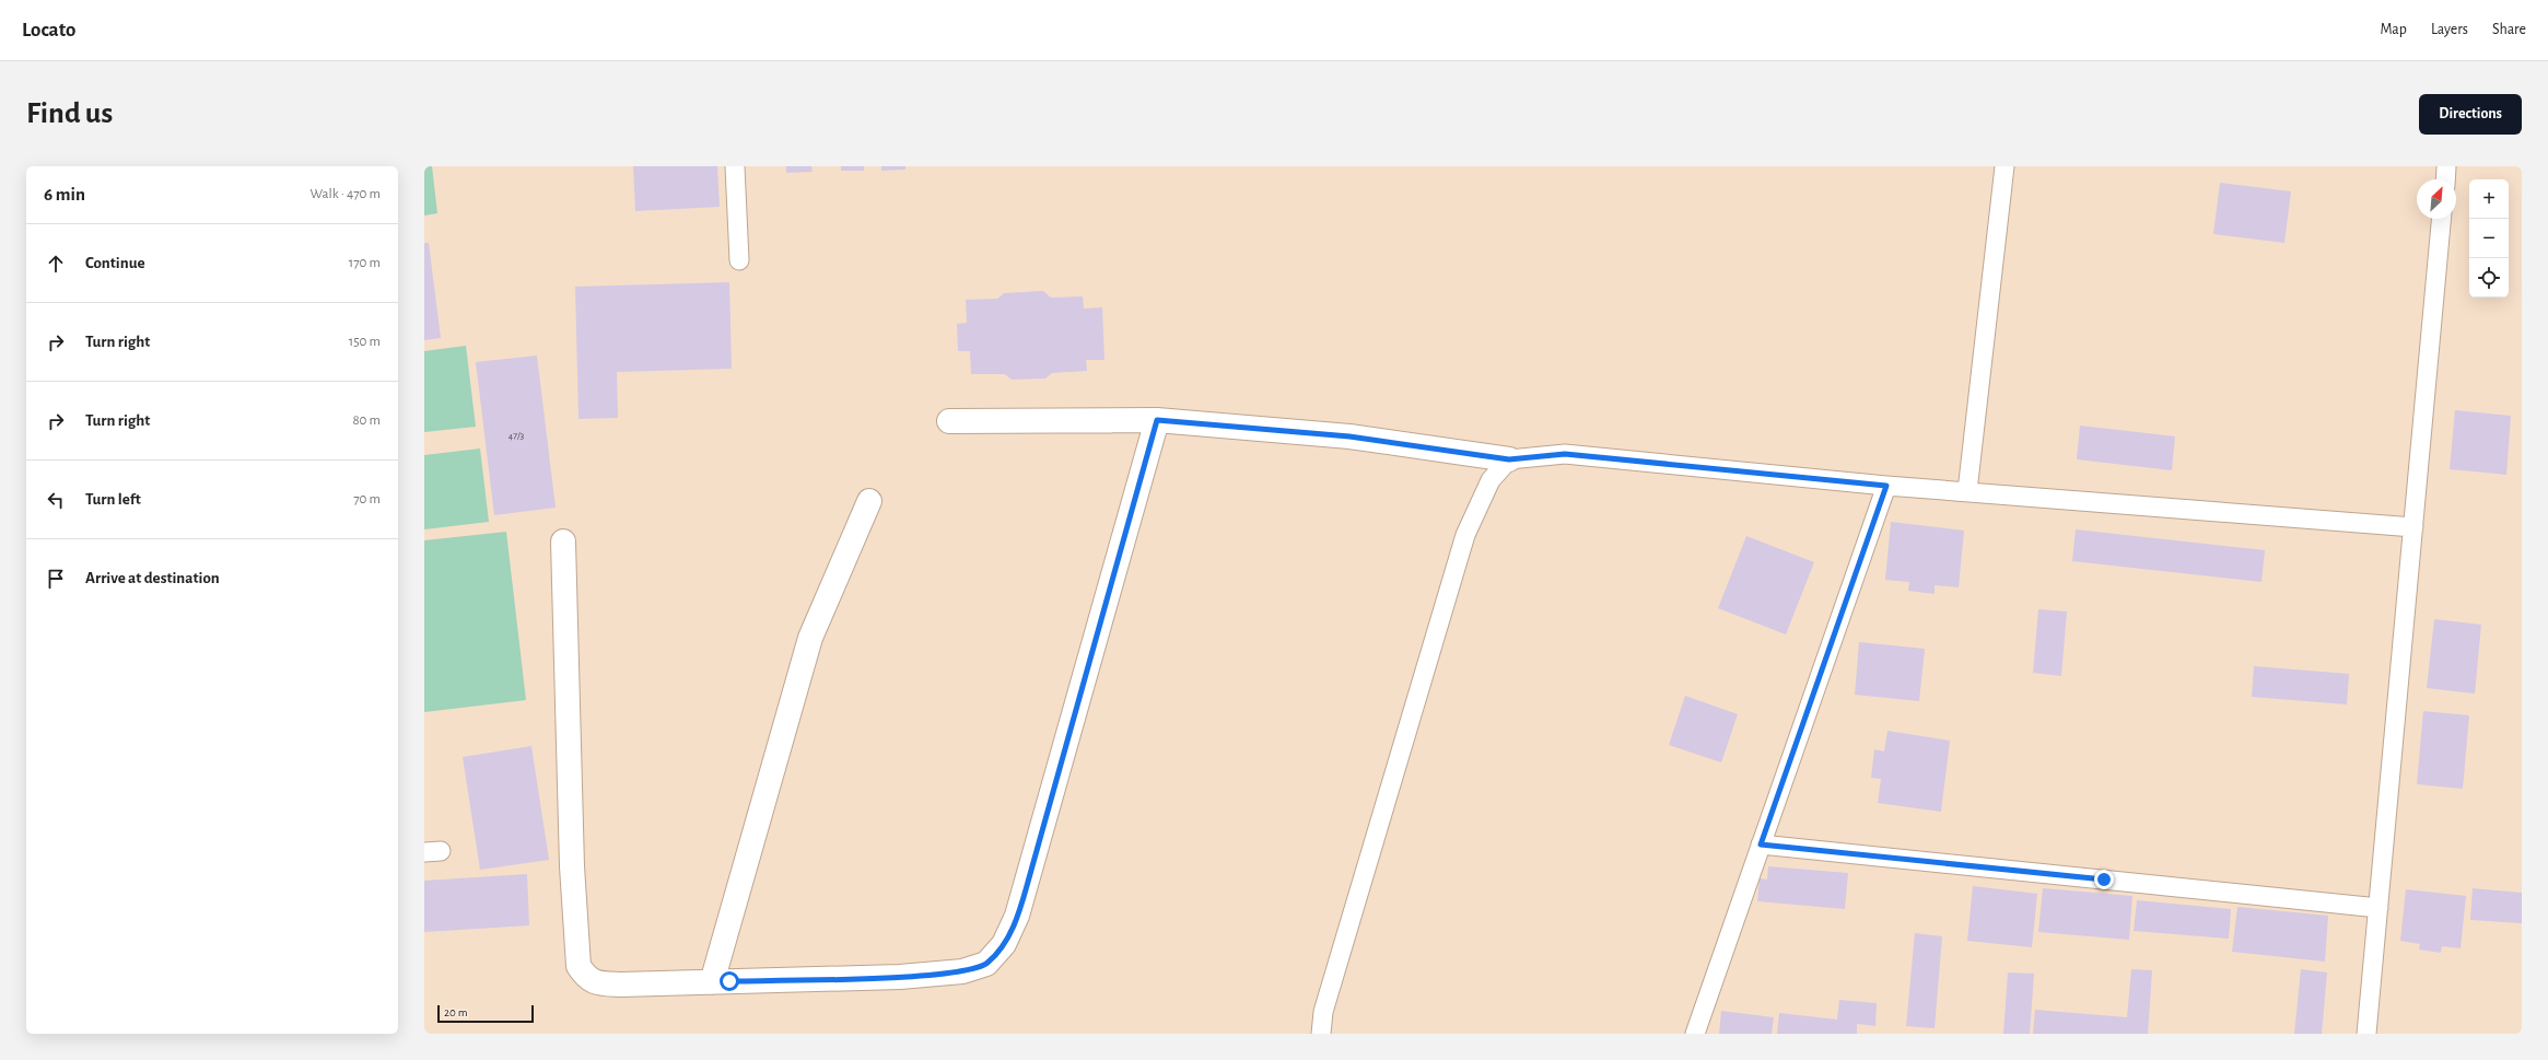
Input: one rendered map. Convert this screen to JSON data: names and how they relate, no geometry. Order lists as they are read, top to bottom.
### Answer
{
  "house_numbers": ["47/3"],
  "scale_bar": "20 m",
  "north": "top right",
  "page": {
    "header": "Locato",
    "nav": ["Map", "Layers", "Share"],
    "buttons": "Directions",
    "title": "Find us",
    "heading": ["6 min", "Walk · 470 m"],
    "map_buttons": ["+", "−"],
    "list": [
      ["Continue", "170 m"],
      ["Turn right", "150 m"],
      ["Turn right", "80 m"],
      ["Turn left", "70 m"],
      "Arrive at destination"
    ],
    "scale": "20 m"
  }
}
